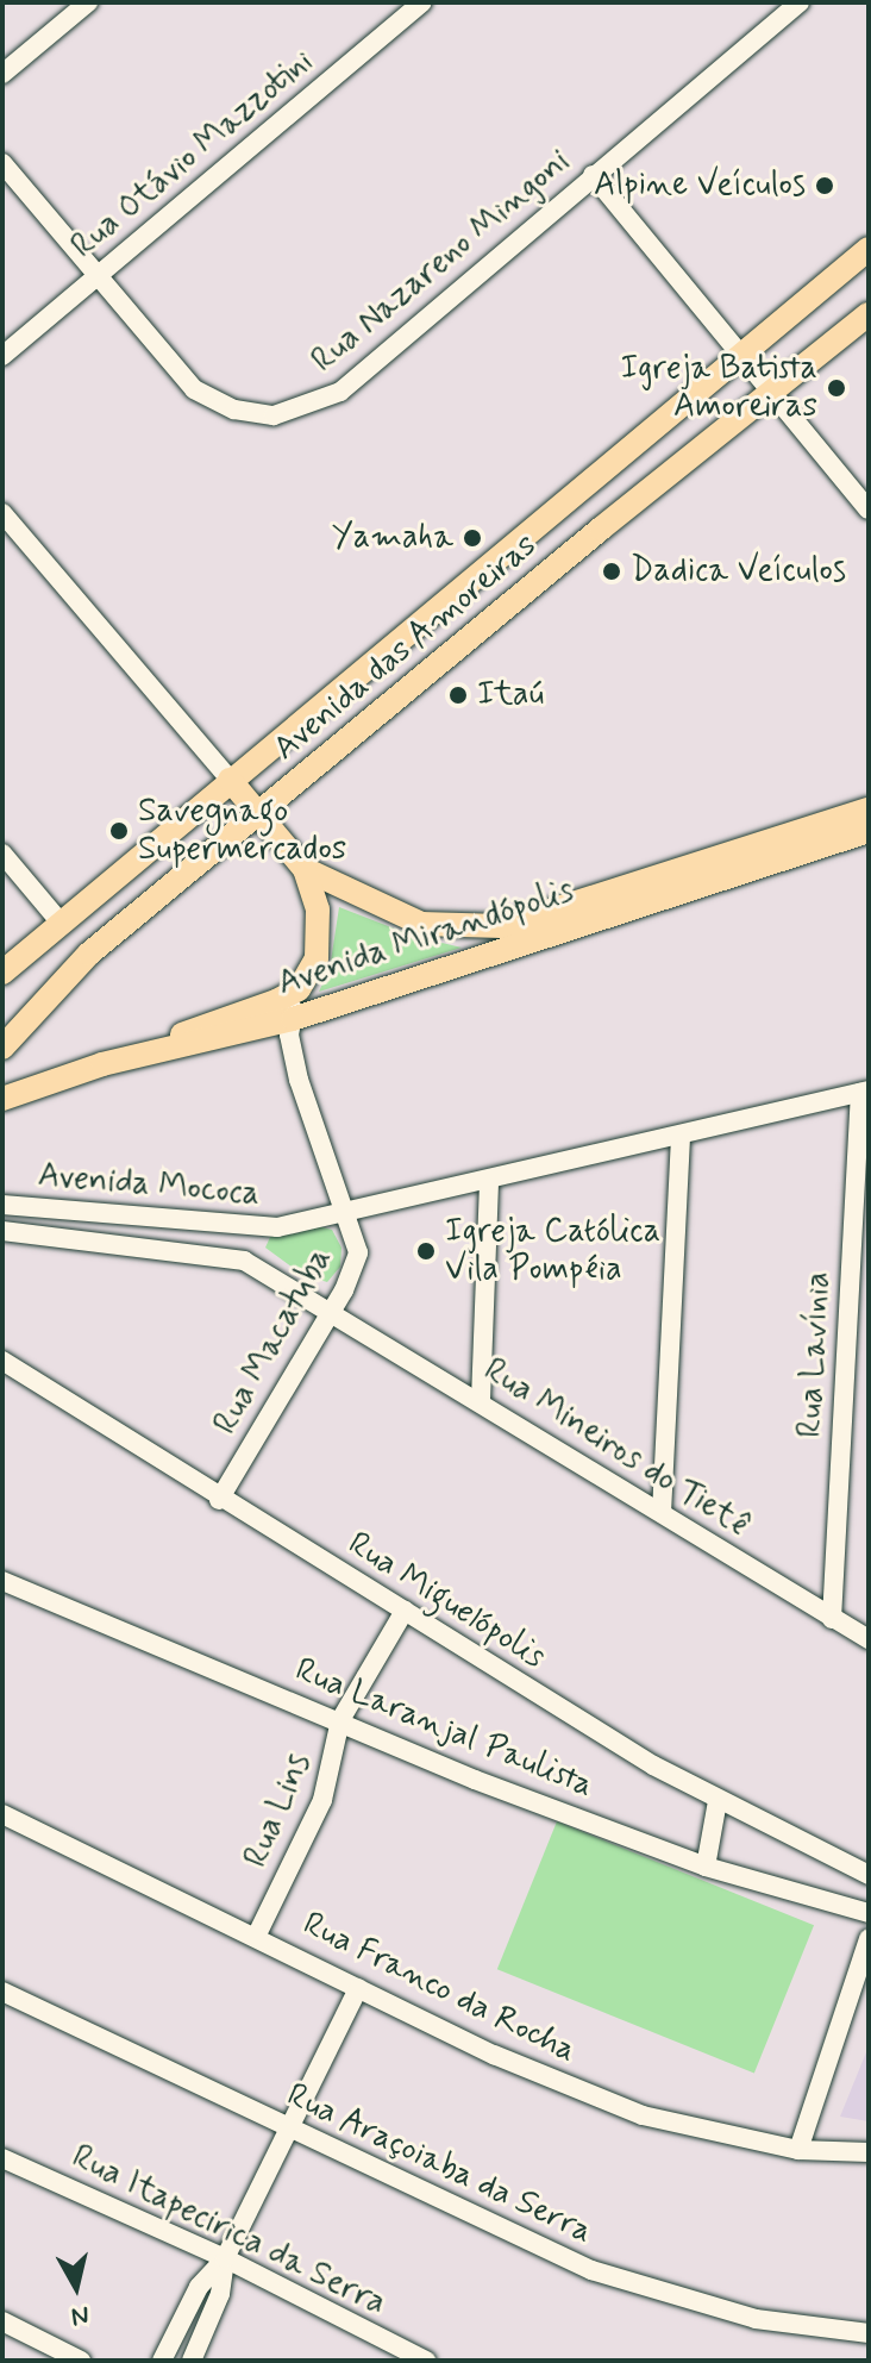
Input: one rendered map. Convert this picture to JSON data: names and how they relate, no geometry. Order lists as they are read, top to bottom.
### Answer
{
  "streets": {
    "main road": ["Avenida das Amoreiras", "Avenida Mirandópolis"],
    "street": [
      "Rua Otávio Mazzotini",
      "Rua Nazareno Mingoni",
      "Avenida Mococa",
      "Rua Macatuba",
      "Rua Lavínia",
      "Rua Mineiros do Tietê",
      "Rua Miguelópolis",
      "Rua Laranjal Paulista",
      "Rua Lins",
      "Rua Franco da Rocha",
      "Rua Araçoiaba da Serra",
      "Rua Itapecirica da Serra"
    ]
  },
  "crossings": [
    ["Rua Otávio Mazzotini", "Rua Nazareno Mingoni"],
    ["Avenida Mirandópolis", "Rua Macatuba"],
    ["Avenida Mococa", "Rua Macatuba"],
    ["Avenida Mococa", "Rua Lavínia"],
    ["Avenida Mococa", "Rua Mineiros do Tietê"],
    ["Rua Macatuba", "Rua Mineiros do Tietê"],
    ["Rua Macatuba", "Rua Miguelópolis"],
    ["Rua Lavínia", "Rua Mineiros do Tietê"],
    ["Rua Miguelópolis", "Rua Lins"],
    ["Rua Laranjal Paulista", "Rua Lins"],
    ["Rua Lins", "Rua Franco da Rocha"]
  ],
  "places": [
    "Alpine Veículos",
    "Igreja Batista Amoreiras",
    "Yamaha",
    "Dadica Veículos",
    "Itaú",
    "Savegnago Supermercados",
    "Igreja Católica Vila Pompéia"
  ],
  "north": "bottom"
}
